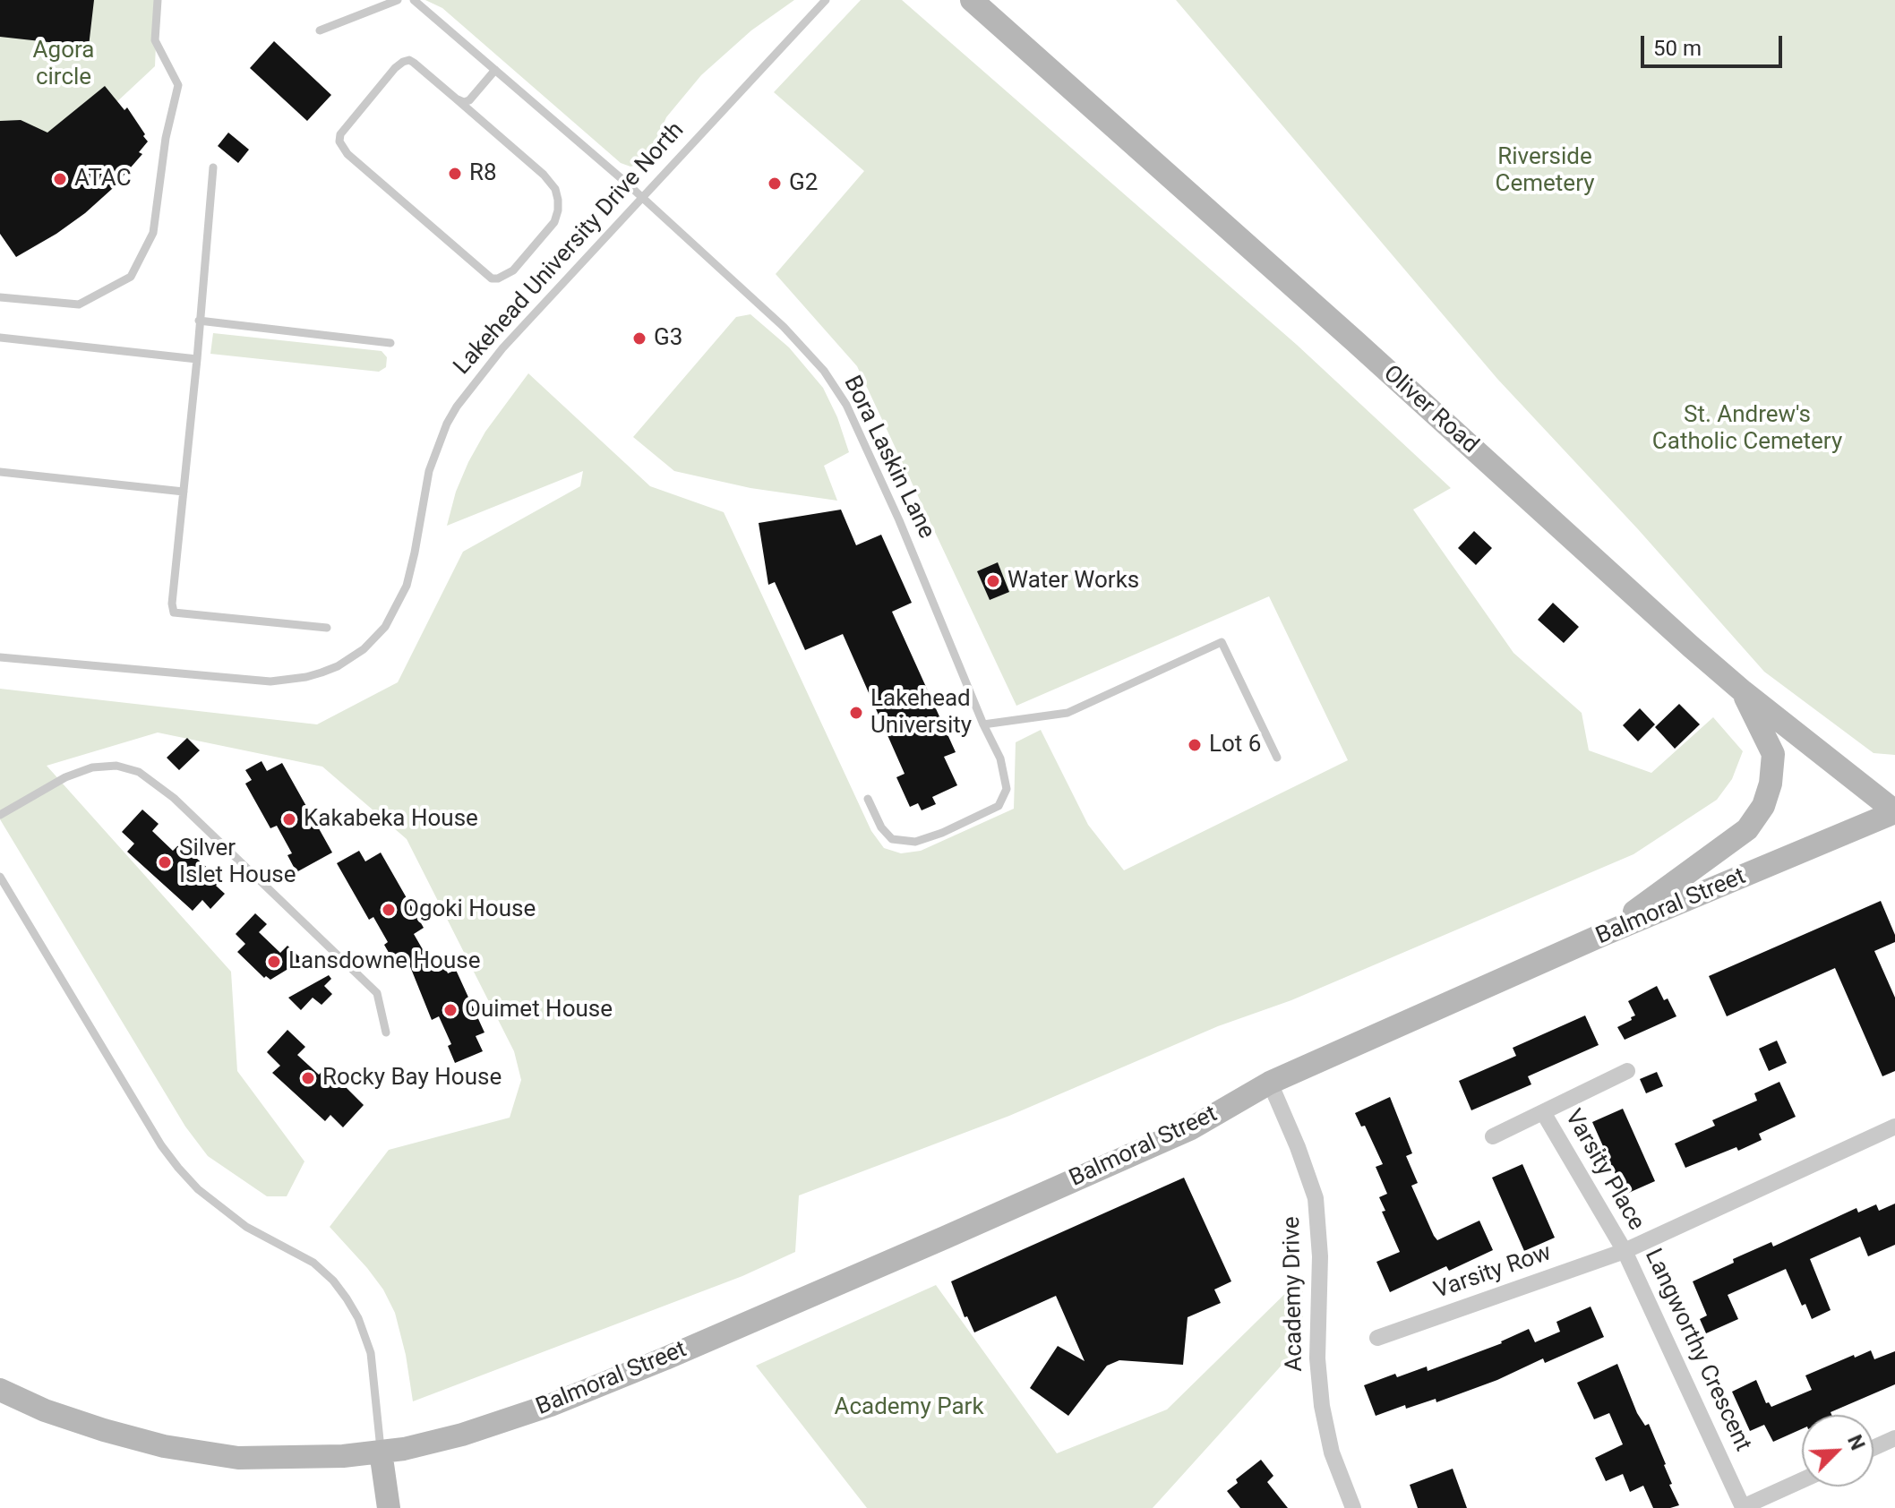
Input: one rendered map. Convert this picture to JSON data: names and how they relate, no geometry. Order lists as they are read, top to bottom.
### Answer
{
  "streets": {
    "main road": ["Oliver Road", "Balmoral Street"],
    "street": [
      "Varsity Place",
      "Varsity Row",
      "Academy Drive",
      "Langworthy Crescent"
    ],
    "lane": ["Lakehead University Drive North", "Bora Laskin Lane"]
  },
  "crossings": [
    ["Lakehead University Drive North", "Bora Laskin Lane"],
    ["Oliver Road", "Balmoral Street"],
    ["Balmoral Street", "Academy Drive"],
    ["Varsity Place", "Varsity Row"],
    ["Varsity Place", "Langworthy Crescent"],
    ["Varsity Row", "Langworthy Crescent"]
  ],
  "parks": [
    "Agora circle",
    "Riverside Cemetery",
    "St. Andrew's Catholic Cemetery",
    "Academy Park"
  ],
  "places": [
    "R8",
    "ATAC",
    "G2",
    "G3",
    "Water Works",
    "Lakehead University",
    "Lot 6",
    "Kakabeka House",
    "Silver Islet House",
    "Ogoki House",
    "Lansdowne House",
    "Ouimet House",
    "Rocky Bay House"
  ],
  "scale_bar": "50 m",
  "north": "top right"
}
